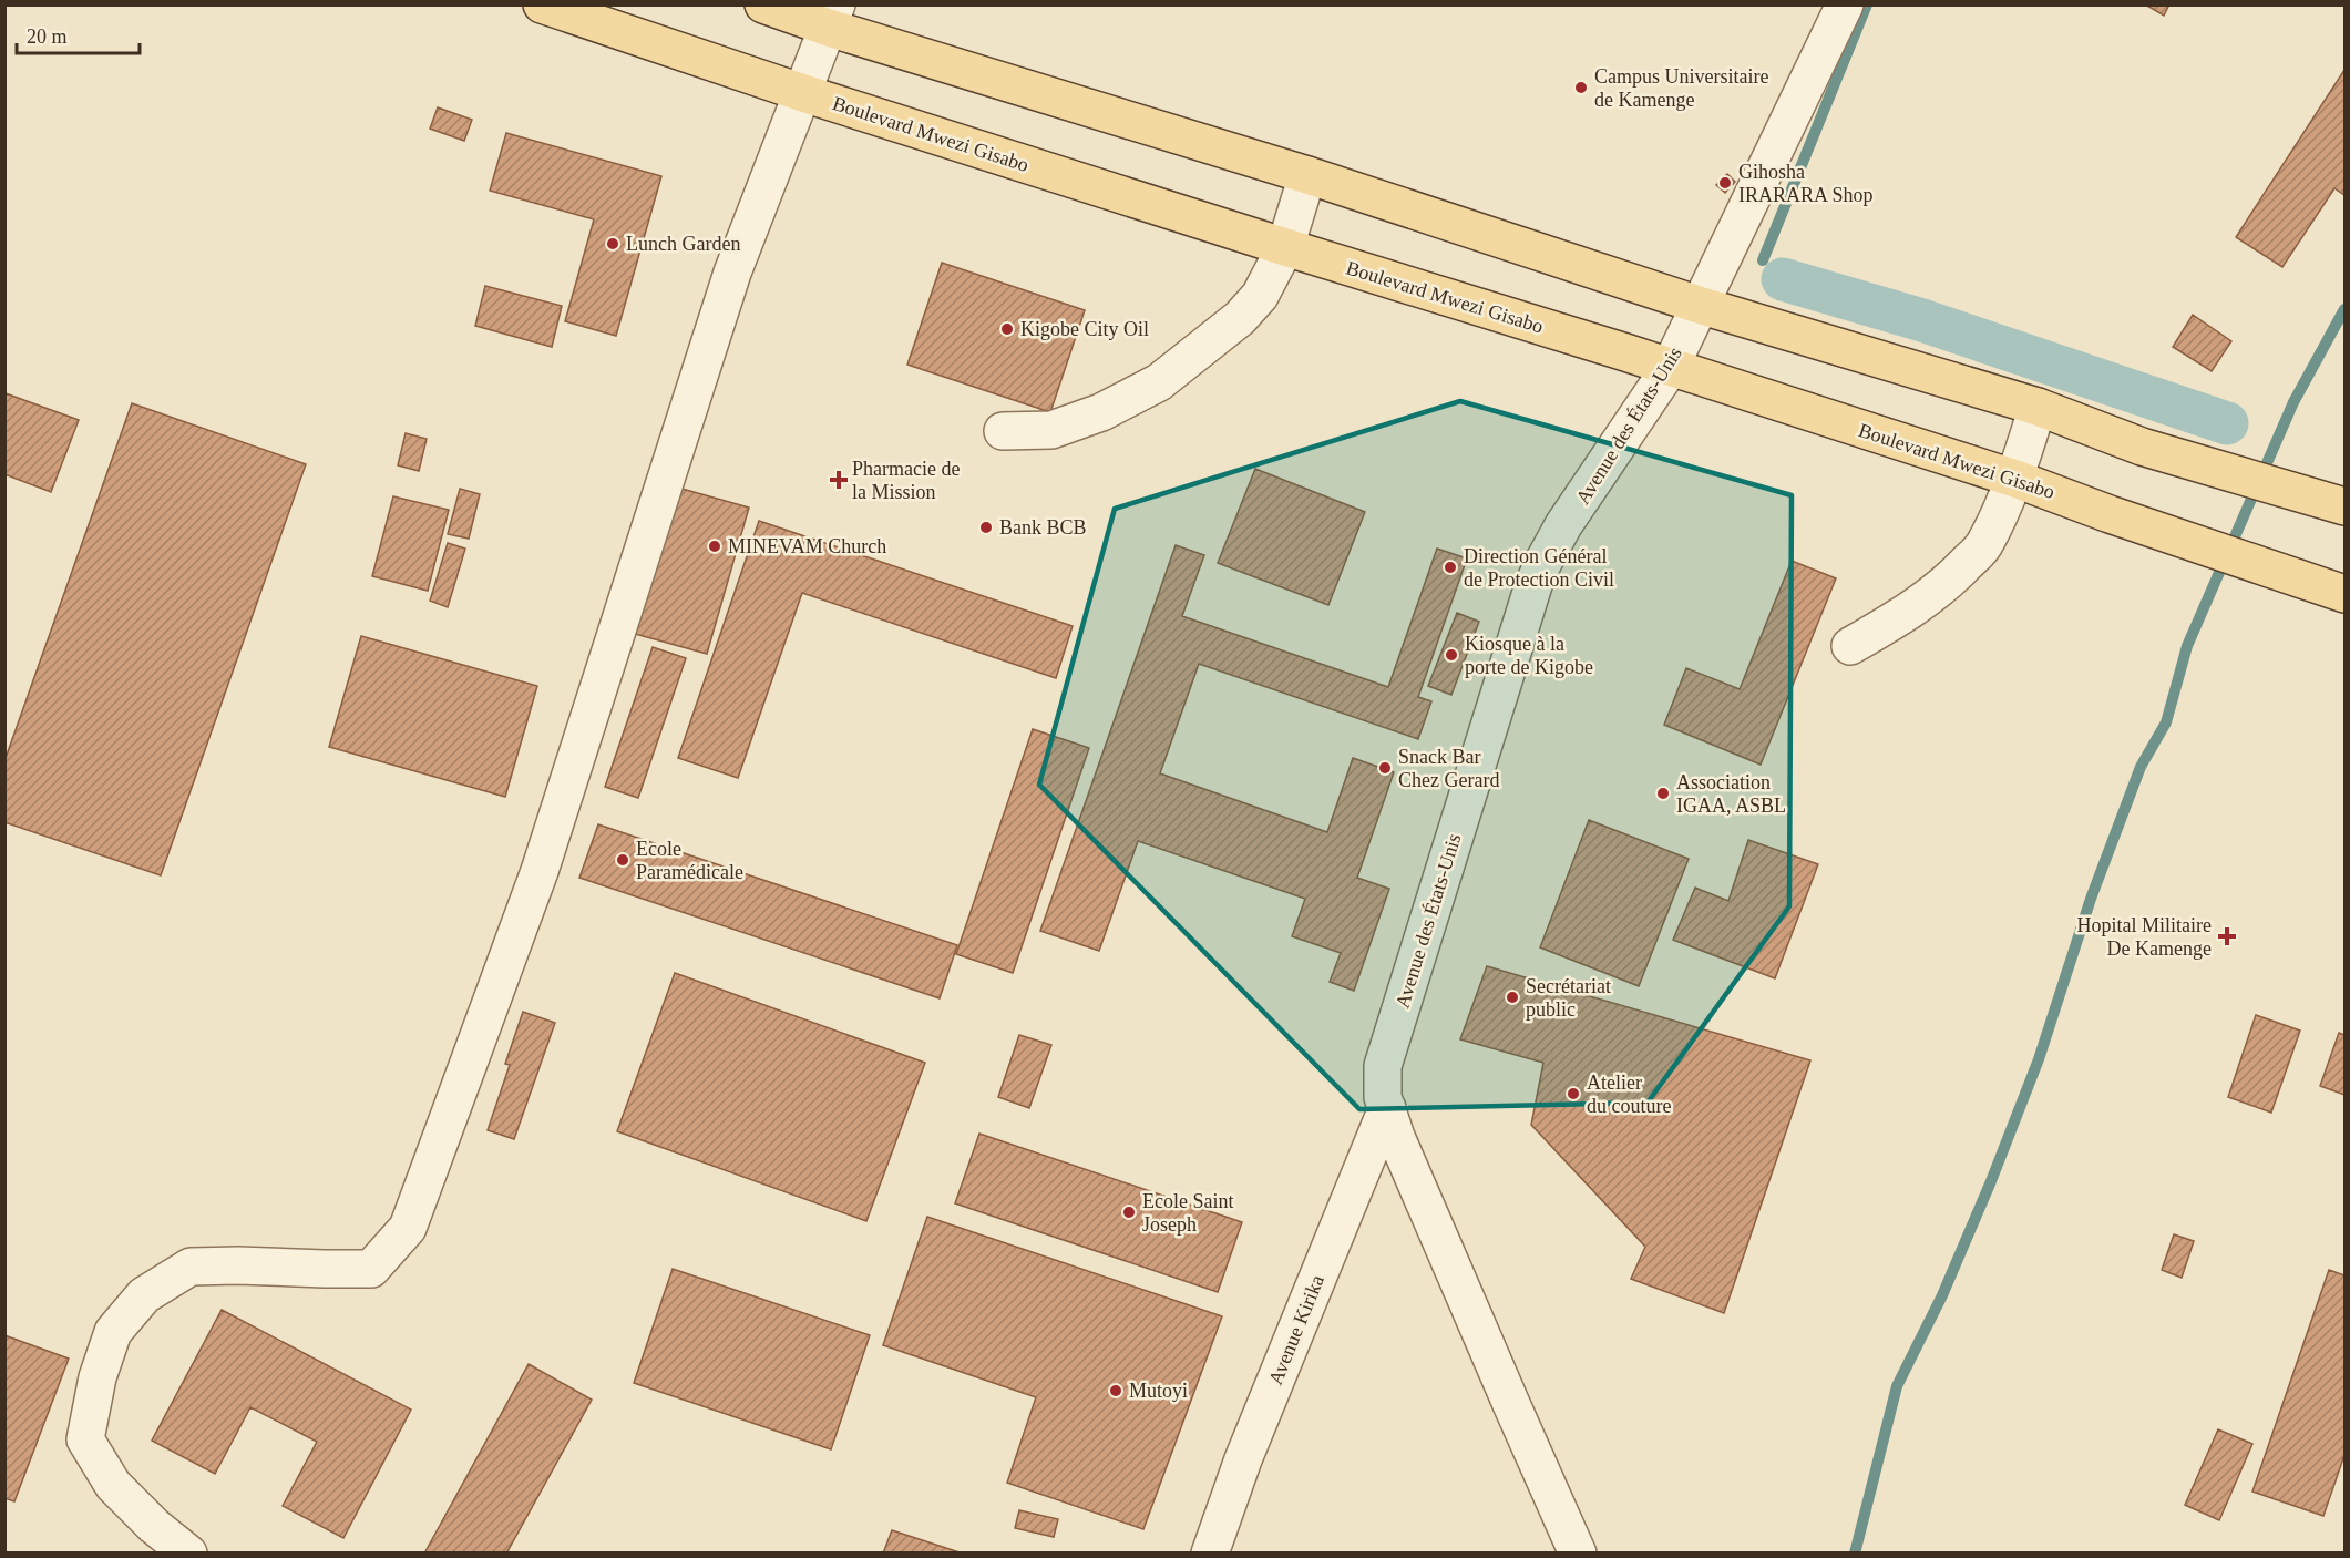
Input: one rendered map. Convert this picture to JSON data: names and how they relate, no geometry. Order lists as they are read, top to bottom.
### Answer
{
  "streets": {
    "main road": ["Boulevard Mwezi Gisabo"],
    "street": ["Avenue des États-Unis", "Avenue Kirika"]
  },
  "crossings": [
    ["Boulevard Mwezi Gisabo", "Avenue des États-Unis"],
    ["Avenue des États-Unis", "Avenue Kirika"]
  ],
  "places": {
    "other": [
      "Campus Universitaire de Kamenge",
      "Gihosha IRARARA Shop",
      "Lunch Garden",
      "Kigobe City Oil",
      "Bank BCB",
      "MINEVAM Church",
      "Direction Général de Protection Civil",
      "Kiosque à la porte de Kigobe",
      "Snack Bar Chez Gerard",
      "Association IGAA, ASBL",
      "Ecole Paramédicale",
      "Secrétariat public",
      "Atelier du couture",
      "Ecole Saint Joseph",
      "Mutoyi"
    ],
    "health": ["Pharmacie de la Mission", "Hopital Militaire De Kamenge"]
  },
  "scale_bar": "20 m"
}
